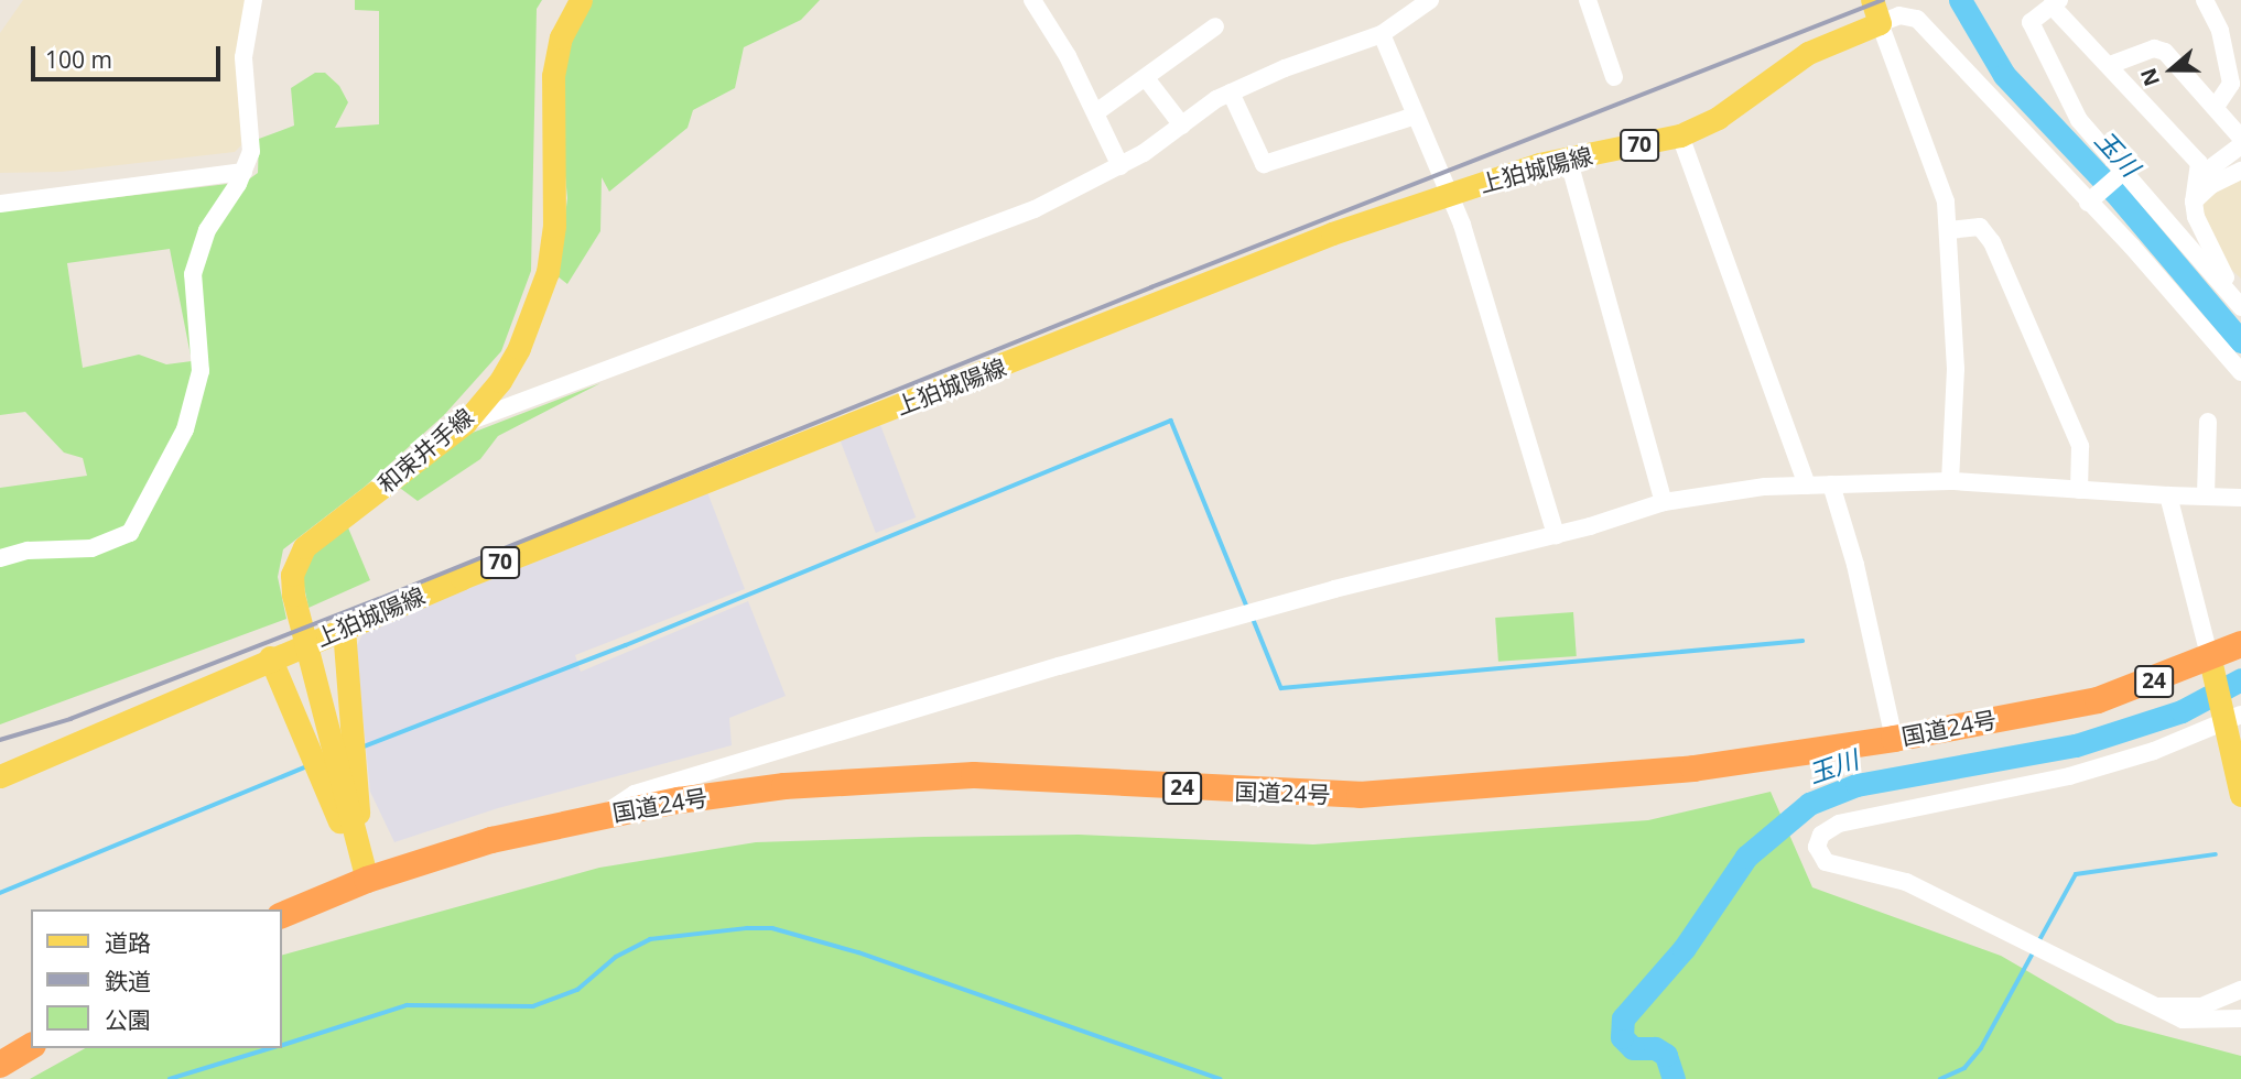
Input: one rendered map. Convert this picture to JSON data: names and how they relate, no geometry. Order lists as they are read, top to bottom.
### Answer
{
  "streets": {
    "highway": ["24", "国道24号"],
    "main road": ["70", "上狛城陽線", "和束井手線"]
  },
  "crossings": [
    ["和束井手線", "国道24号"]
  ],
  "water": ["玉川"],
  "legend": ["道路", "鉄道", "公園"],
  "scale_bar": "100 m",
  "north": "left"
}
